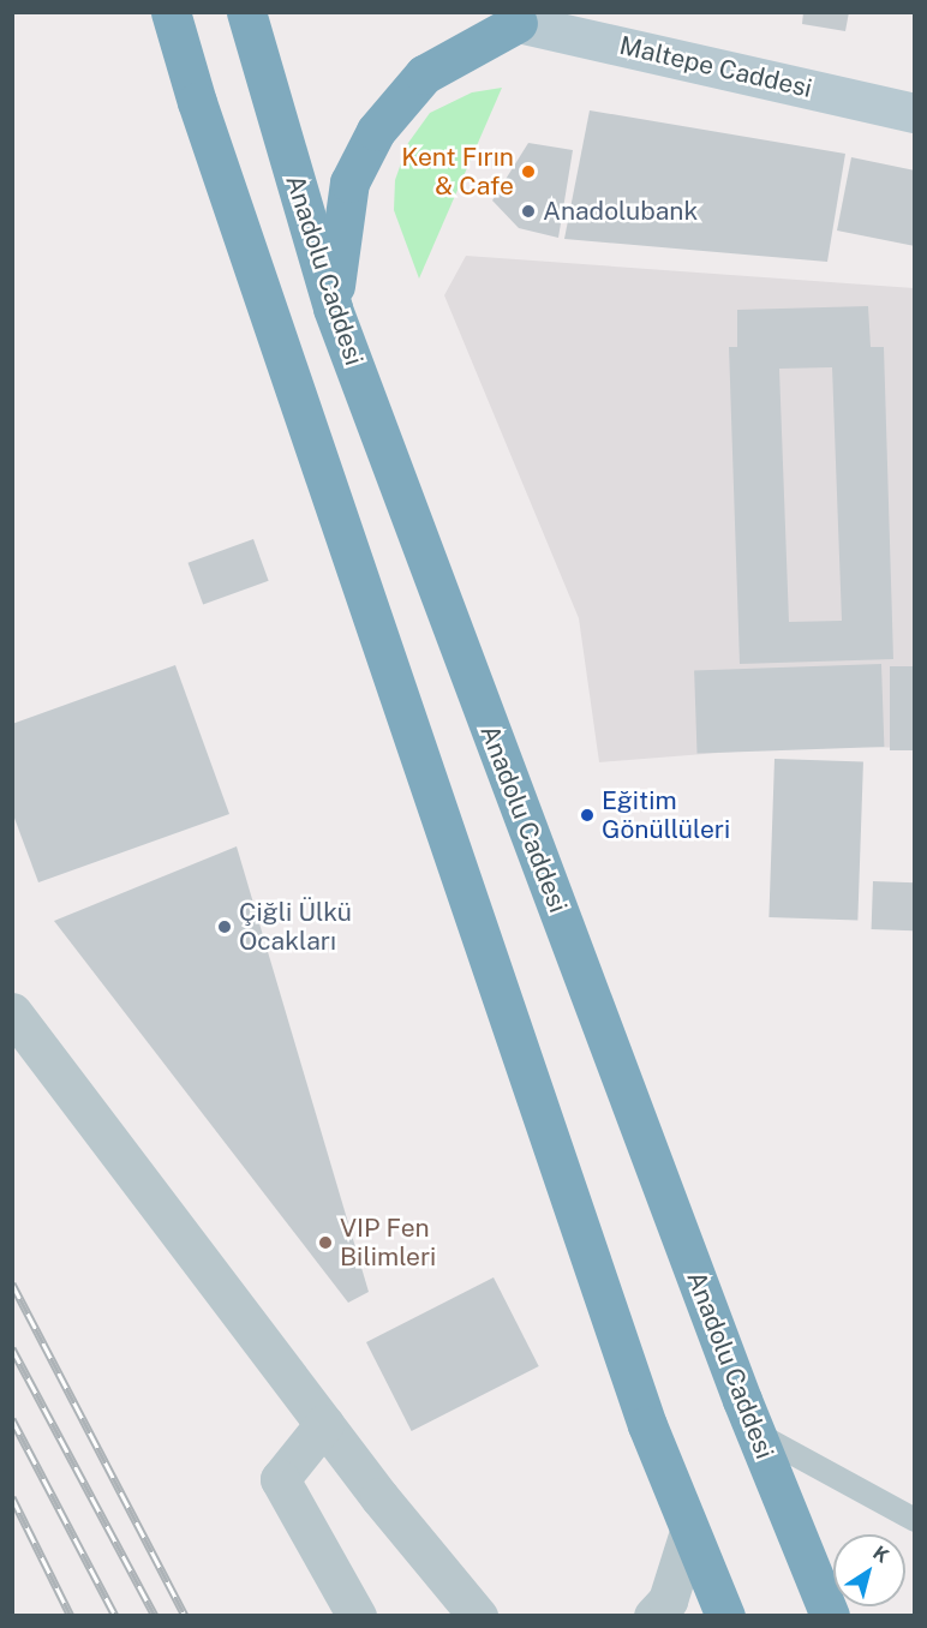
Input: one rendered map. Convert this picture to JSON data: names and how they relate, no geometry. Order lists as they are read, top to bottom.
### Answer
{
  "streets": {
    "highway": ["Anadolu Caddesi"],
    "street": ["Maltepe Caddesi"]
  },
  "places": [
    "Kent Fırın & Cafe",
    "Anadolubank",
    "Eğitim Gönüllüleri",
    "Çiğli Ülkü Ocakları",
    "VIP Fen Bilimleri"
  ],
  "north": "top right"
}
